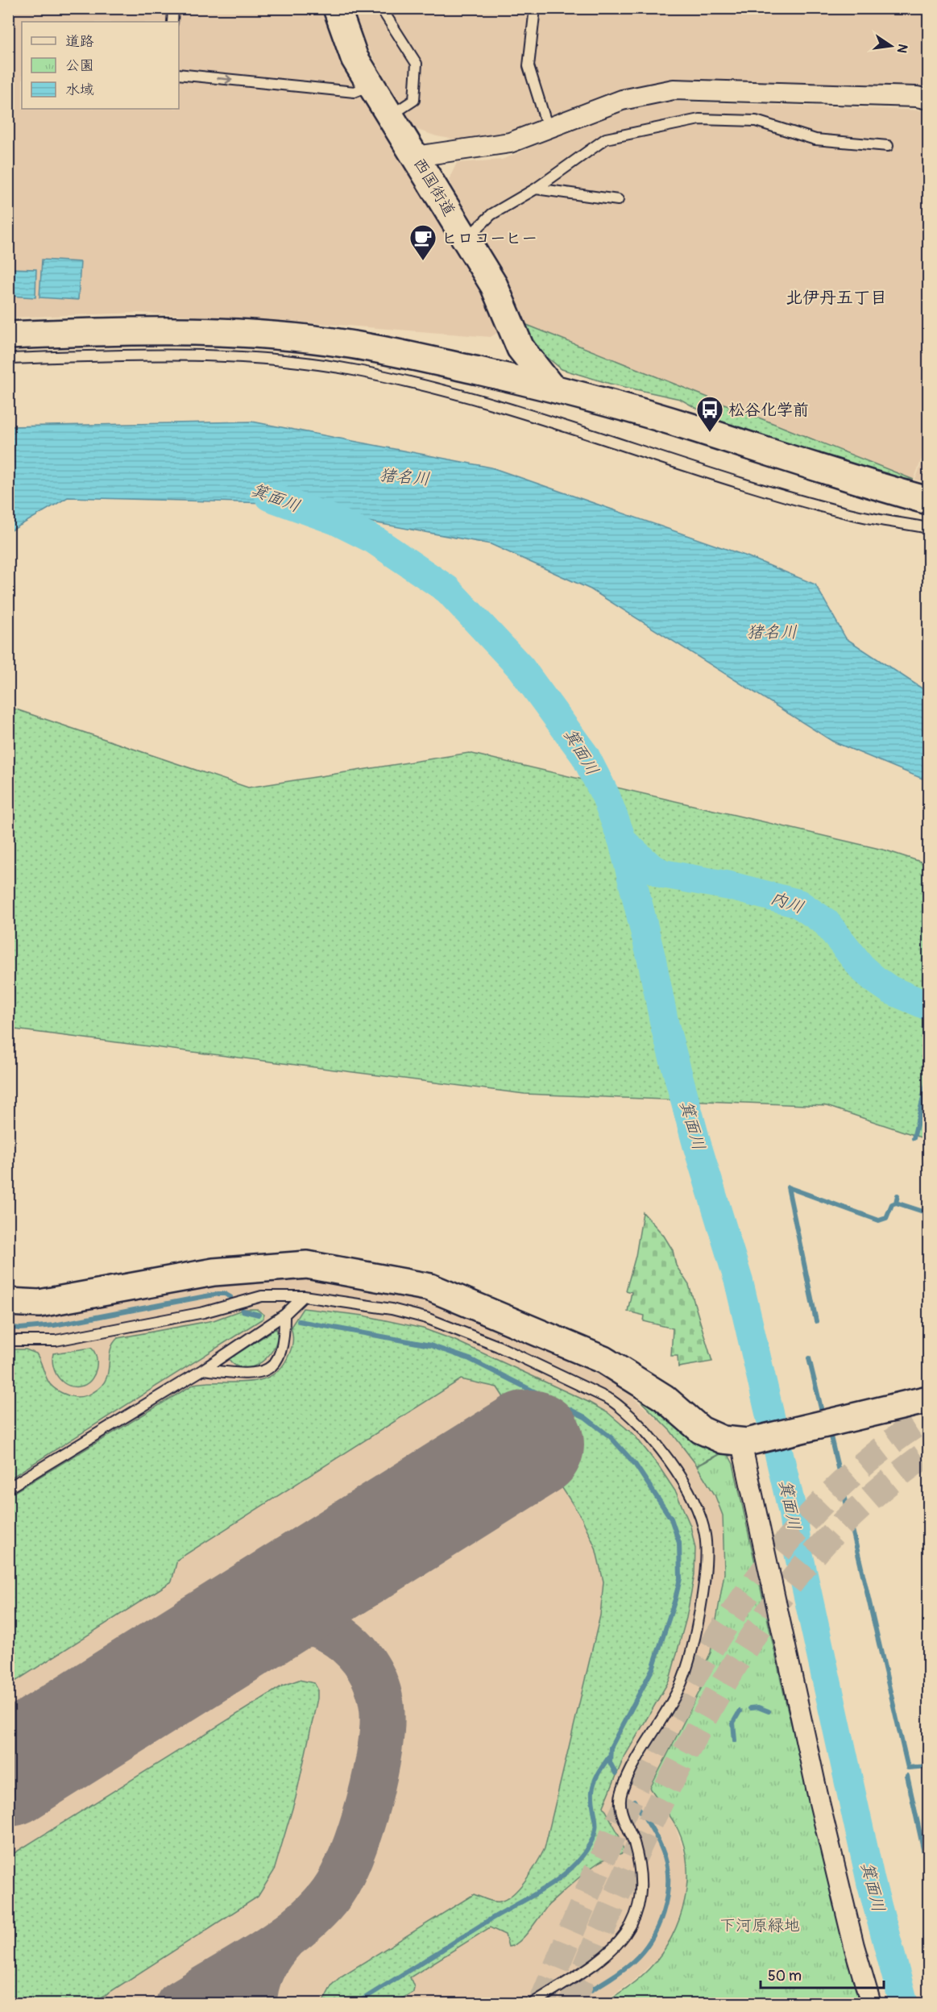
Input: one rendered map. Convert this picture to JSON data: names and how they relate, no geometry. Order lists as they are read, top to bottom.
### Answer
{
  "streets": {
    "street": ["西国街道"]
  },
  "districts": ["北伊丹五丁目"],
  "water": ["猪名川", "箕面川", "内川"],
  "parks": ["下河原緑地"],
  "places": {
    "cafe": ["ヒロコーヒー"],
    "bus stop": ["松谷化学前"]
  },
  "legend": ["道路", "公園", "水域"],
  "scale_bar": "50 m",
  "north": "right"
}
